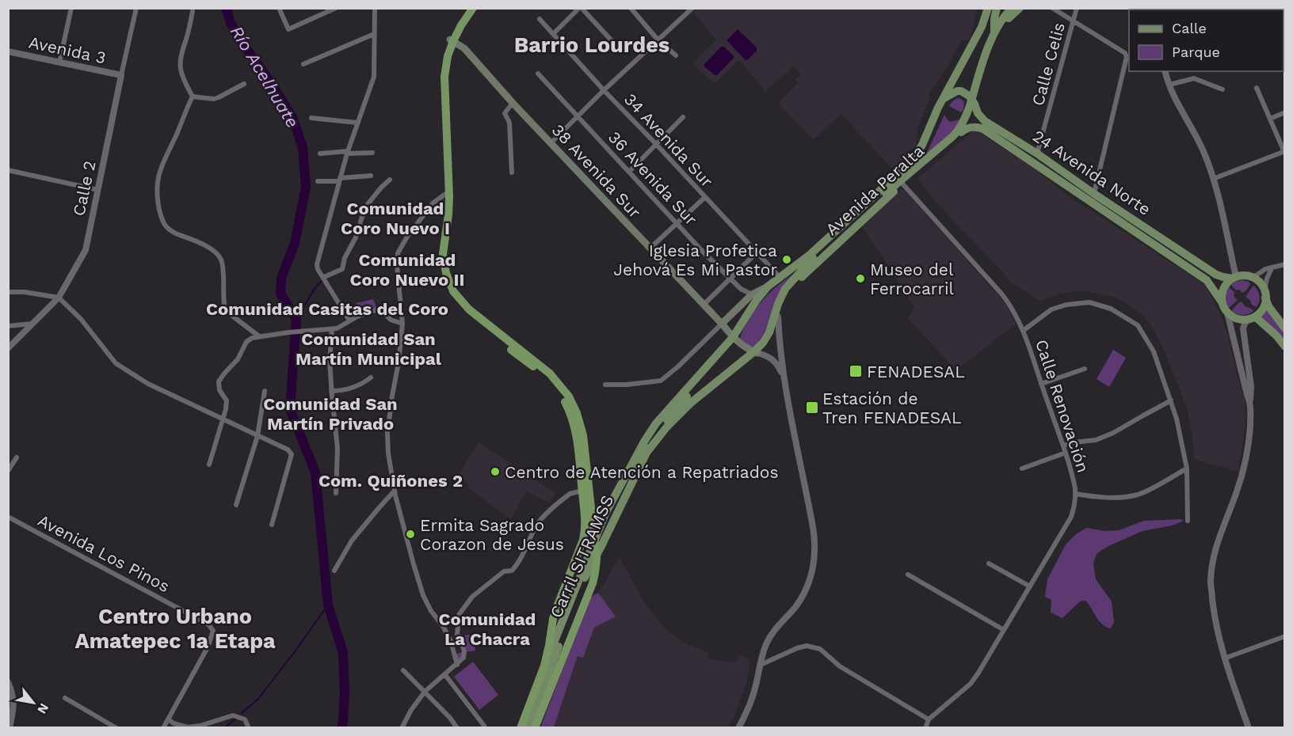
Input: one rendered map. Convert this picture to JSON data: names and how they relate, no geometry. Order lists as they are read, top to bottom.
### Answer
{
  "streets": {
    "main road": [
      "38 Avenida Sur",
      "24 Avenida Norte",
      "Avenida Peralta",
      "Carril SITRAMSS"
    ],
    "street": [
      "Avenida 3",
      "Calle Celis",
      "34 Avenida Sur",
      "36 Avenida Sur",
      "Calle 2",
      "Calle Renovación",
      "Avenida Los Pinos"
    ]
  },
  "crossings": [
    ["Avenida 3", "Calle 2"],
    ["Calle Celis", "24 Avenida Norte"],
    ["34 Avenida Sur", "Avenida Peralta"],
    ["38 Avenida Sur", "Avenida Peralta"],
    ["24 Avenida Norte", "Avenida Peralta"],
    ["24 Avenida Norte", "Carril SITRAMSS"],
    ["36 Avenida Sur", "Avenida Peralta"],
    ["Avenida Peralta", "Calle Renovación"],
    ["Avenida Peralta", "Carril SITRAMSS"],
    ["Calle Renovación", "Carril SITRAMSS"]
  ],
  "districts": [
    "Barrio Lourdes",
    "Comunidad Coro Nuevo I",
    "Comunidad Coro Nuevo II",
    "Comunidad Casitas del Coro",
    "Comunidad San Martín Municipal",
    "Comunidad San Martín Privado",
    "Com. Quiñones 2",
    "Centro Urbano Amatepec 1a Etapa",
    "Comunidad La Chacra"
  ],
  "water": ["Río Acelhuate"],
  "places": {
    "other": [
      "Iglesia Profetica Jehová Es Mi Pastor",
      "Museo del Ferrocarril",
      "Centro de Atención a Repatriados",
      "Ermita Sagrado Corazon de Jesus"
    ],
    "transit": ["FENADESAL", "Estación de Tren FENADESAL"]
  },
  "legend": ["Calle", "Parque"],
  "north": "bottom right"
}
